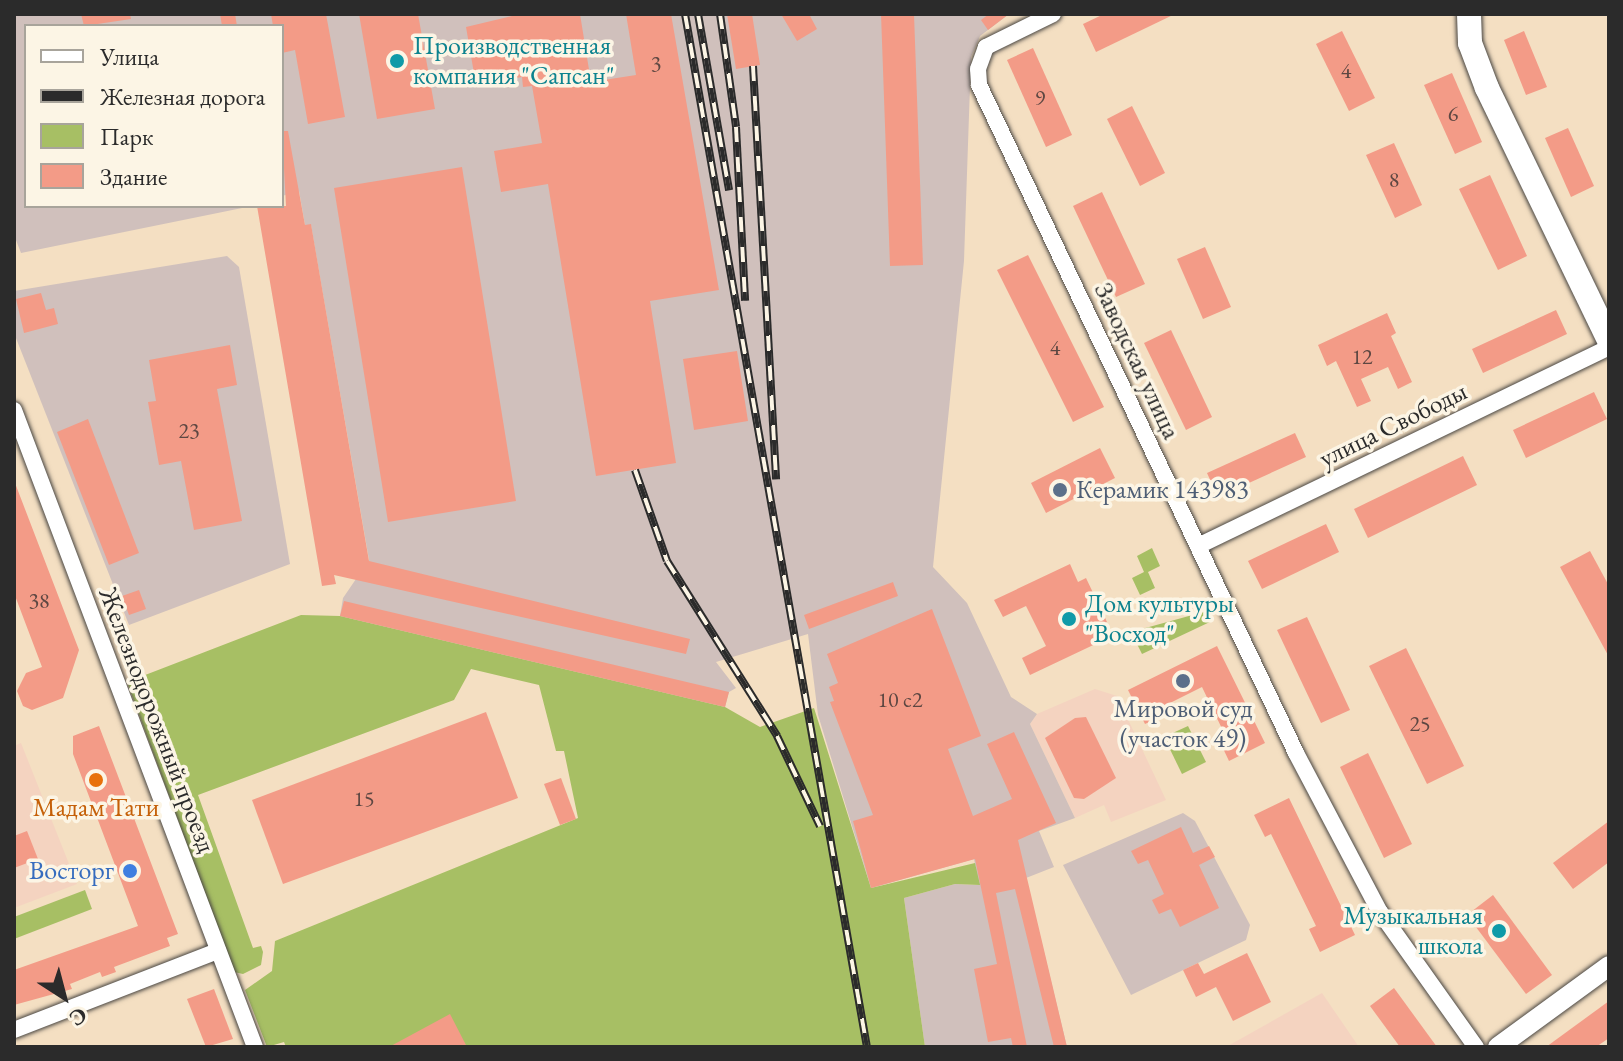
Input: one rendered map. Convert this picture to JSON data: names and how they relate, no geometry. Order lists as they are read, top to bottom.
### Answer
{
  "streets": {
    "street": ["Заводская улица", "улица Свободы", "Железнодорожный проезд"]
  },
  "crossings": [
    ["Заводская улица", "улица Свободы"]
  ],
  "places": [
    "Производственная компания \"Сапсан\"",
    "Керамик 143983",
    "Дом культуры \"Восход\"",
    "Мировой суд (участок 49)",
    "Мадам Тати",
    "Восторг",
    "Музыкальная школа"
  ],
  "house_numbers": [
    "3",
    "4",
    "9",
    "6",
    "8",
    "4",
    "12",
    "23",
    "38",
    "10 с2",
    "25",
    "15"
  ],
  "legend": [
    "Улица",
    "Железная дорога",
    "Парк",
    "Здание"
  ],
  "north": "bottom right"
}
